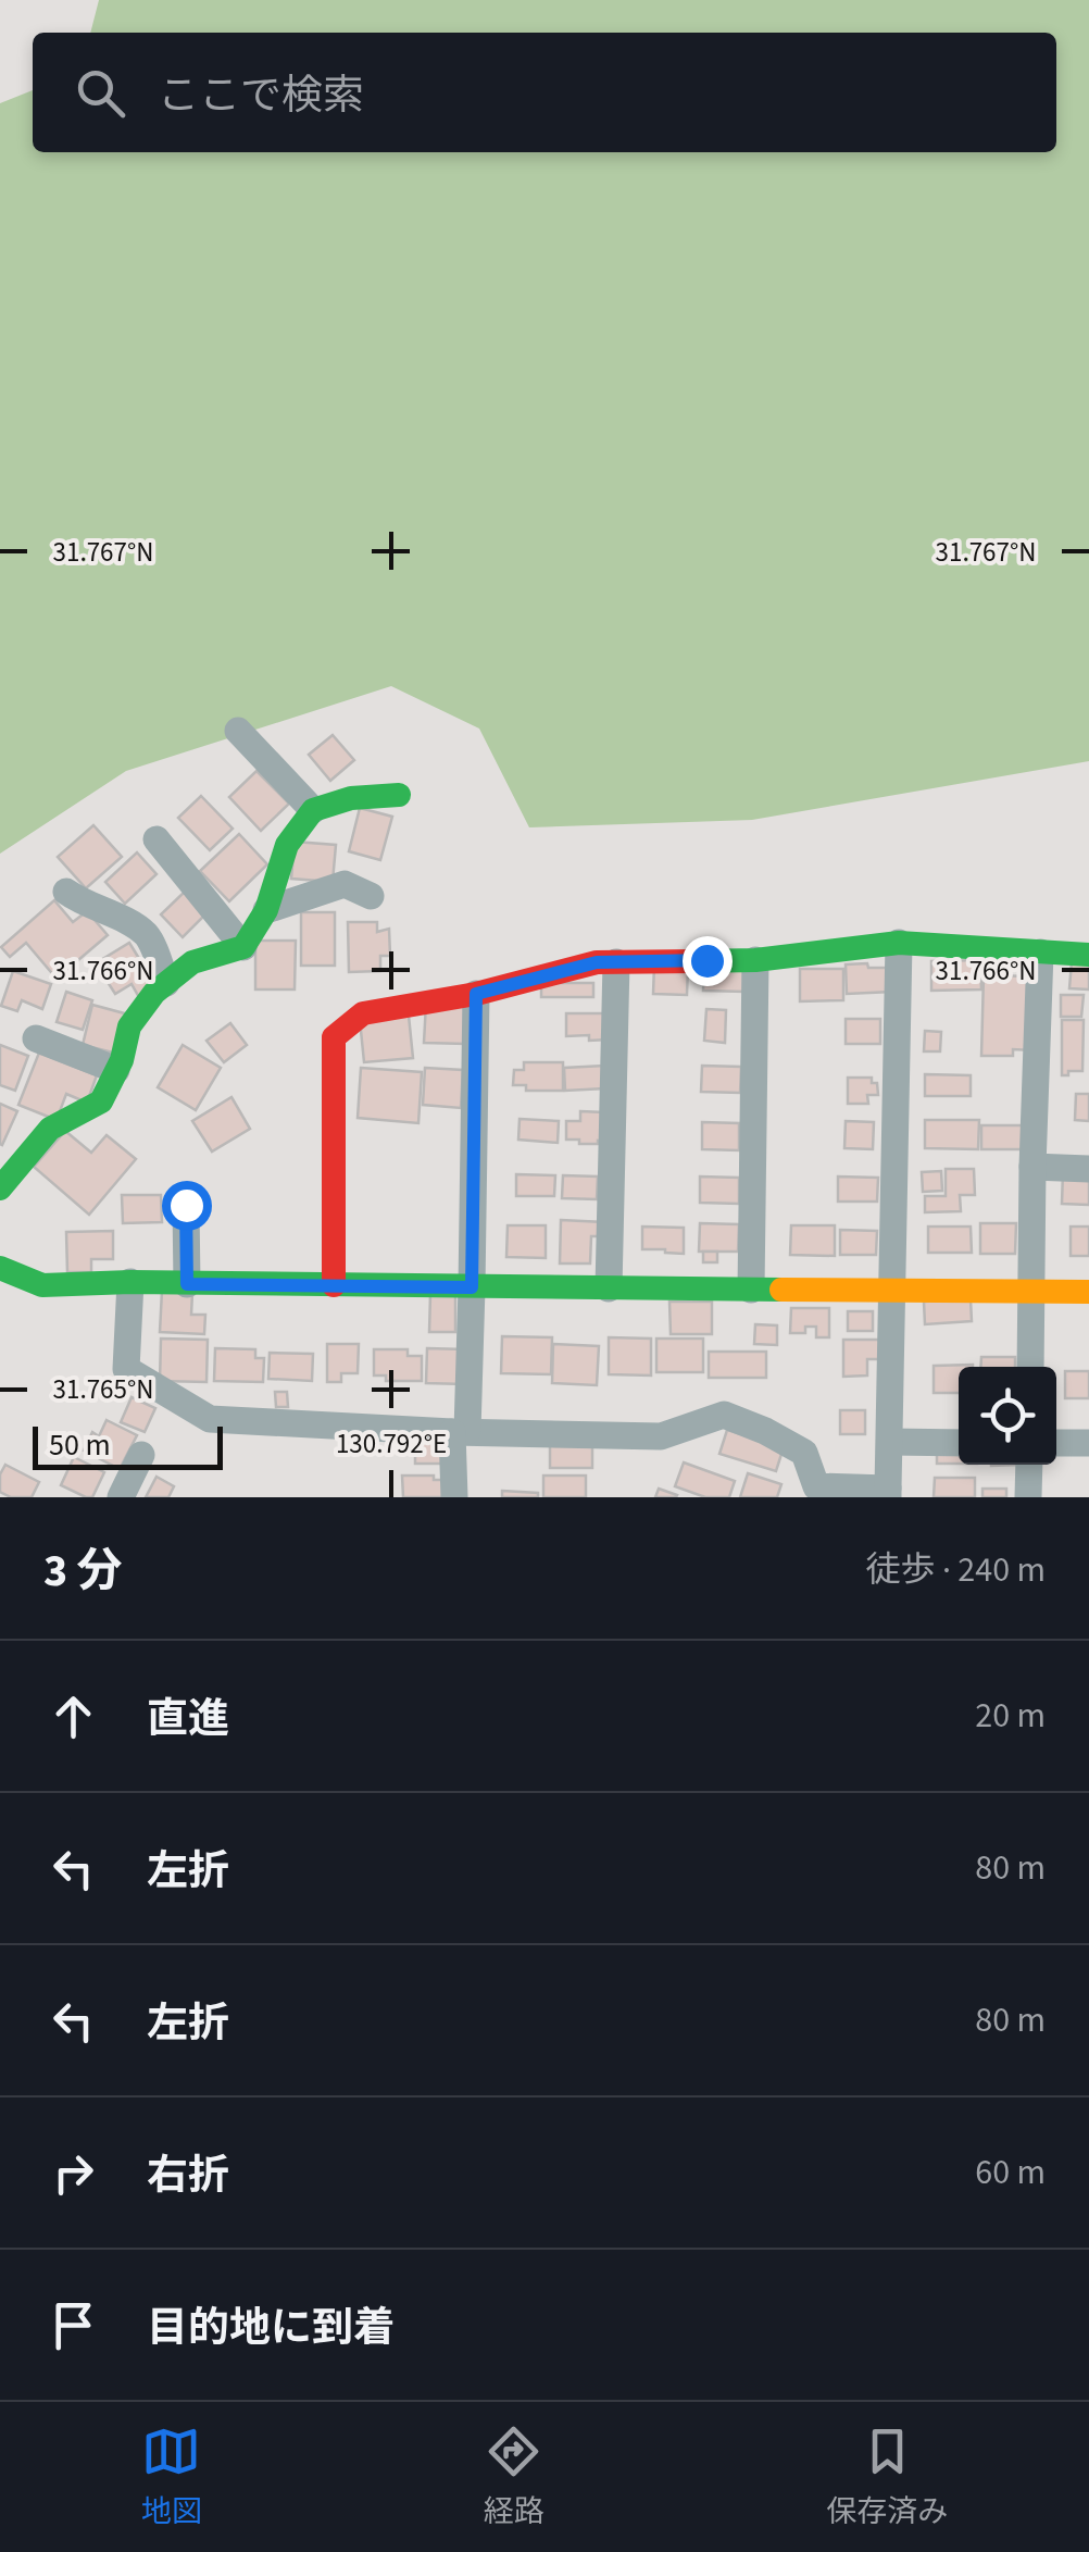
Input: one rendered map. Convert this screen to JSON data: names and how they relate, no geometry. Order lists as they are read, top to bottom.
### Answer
{
  "scale_bar": "50 m",
  "page": {
    "search": "ここで検索",
    "scale": "50 m",
    "heading": ["3 分", "徒歩 · 240 m"],
    "list": [
      ["直進", "20 m"],
      ["左折", "80 m"],
      ["左折", "80 m"],
      ["右折", "60 m"],
      "目的地に到着"
    ],
    "nav": ["地図", "経路", "保存済み"]
  },
  "coordinates": [
    "31.767°N",
    "31.766°N",
    "31.765°N",
    "130.792°E"
  ]
}
